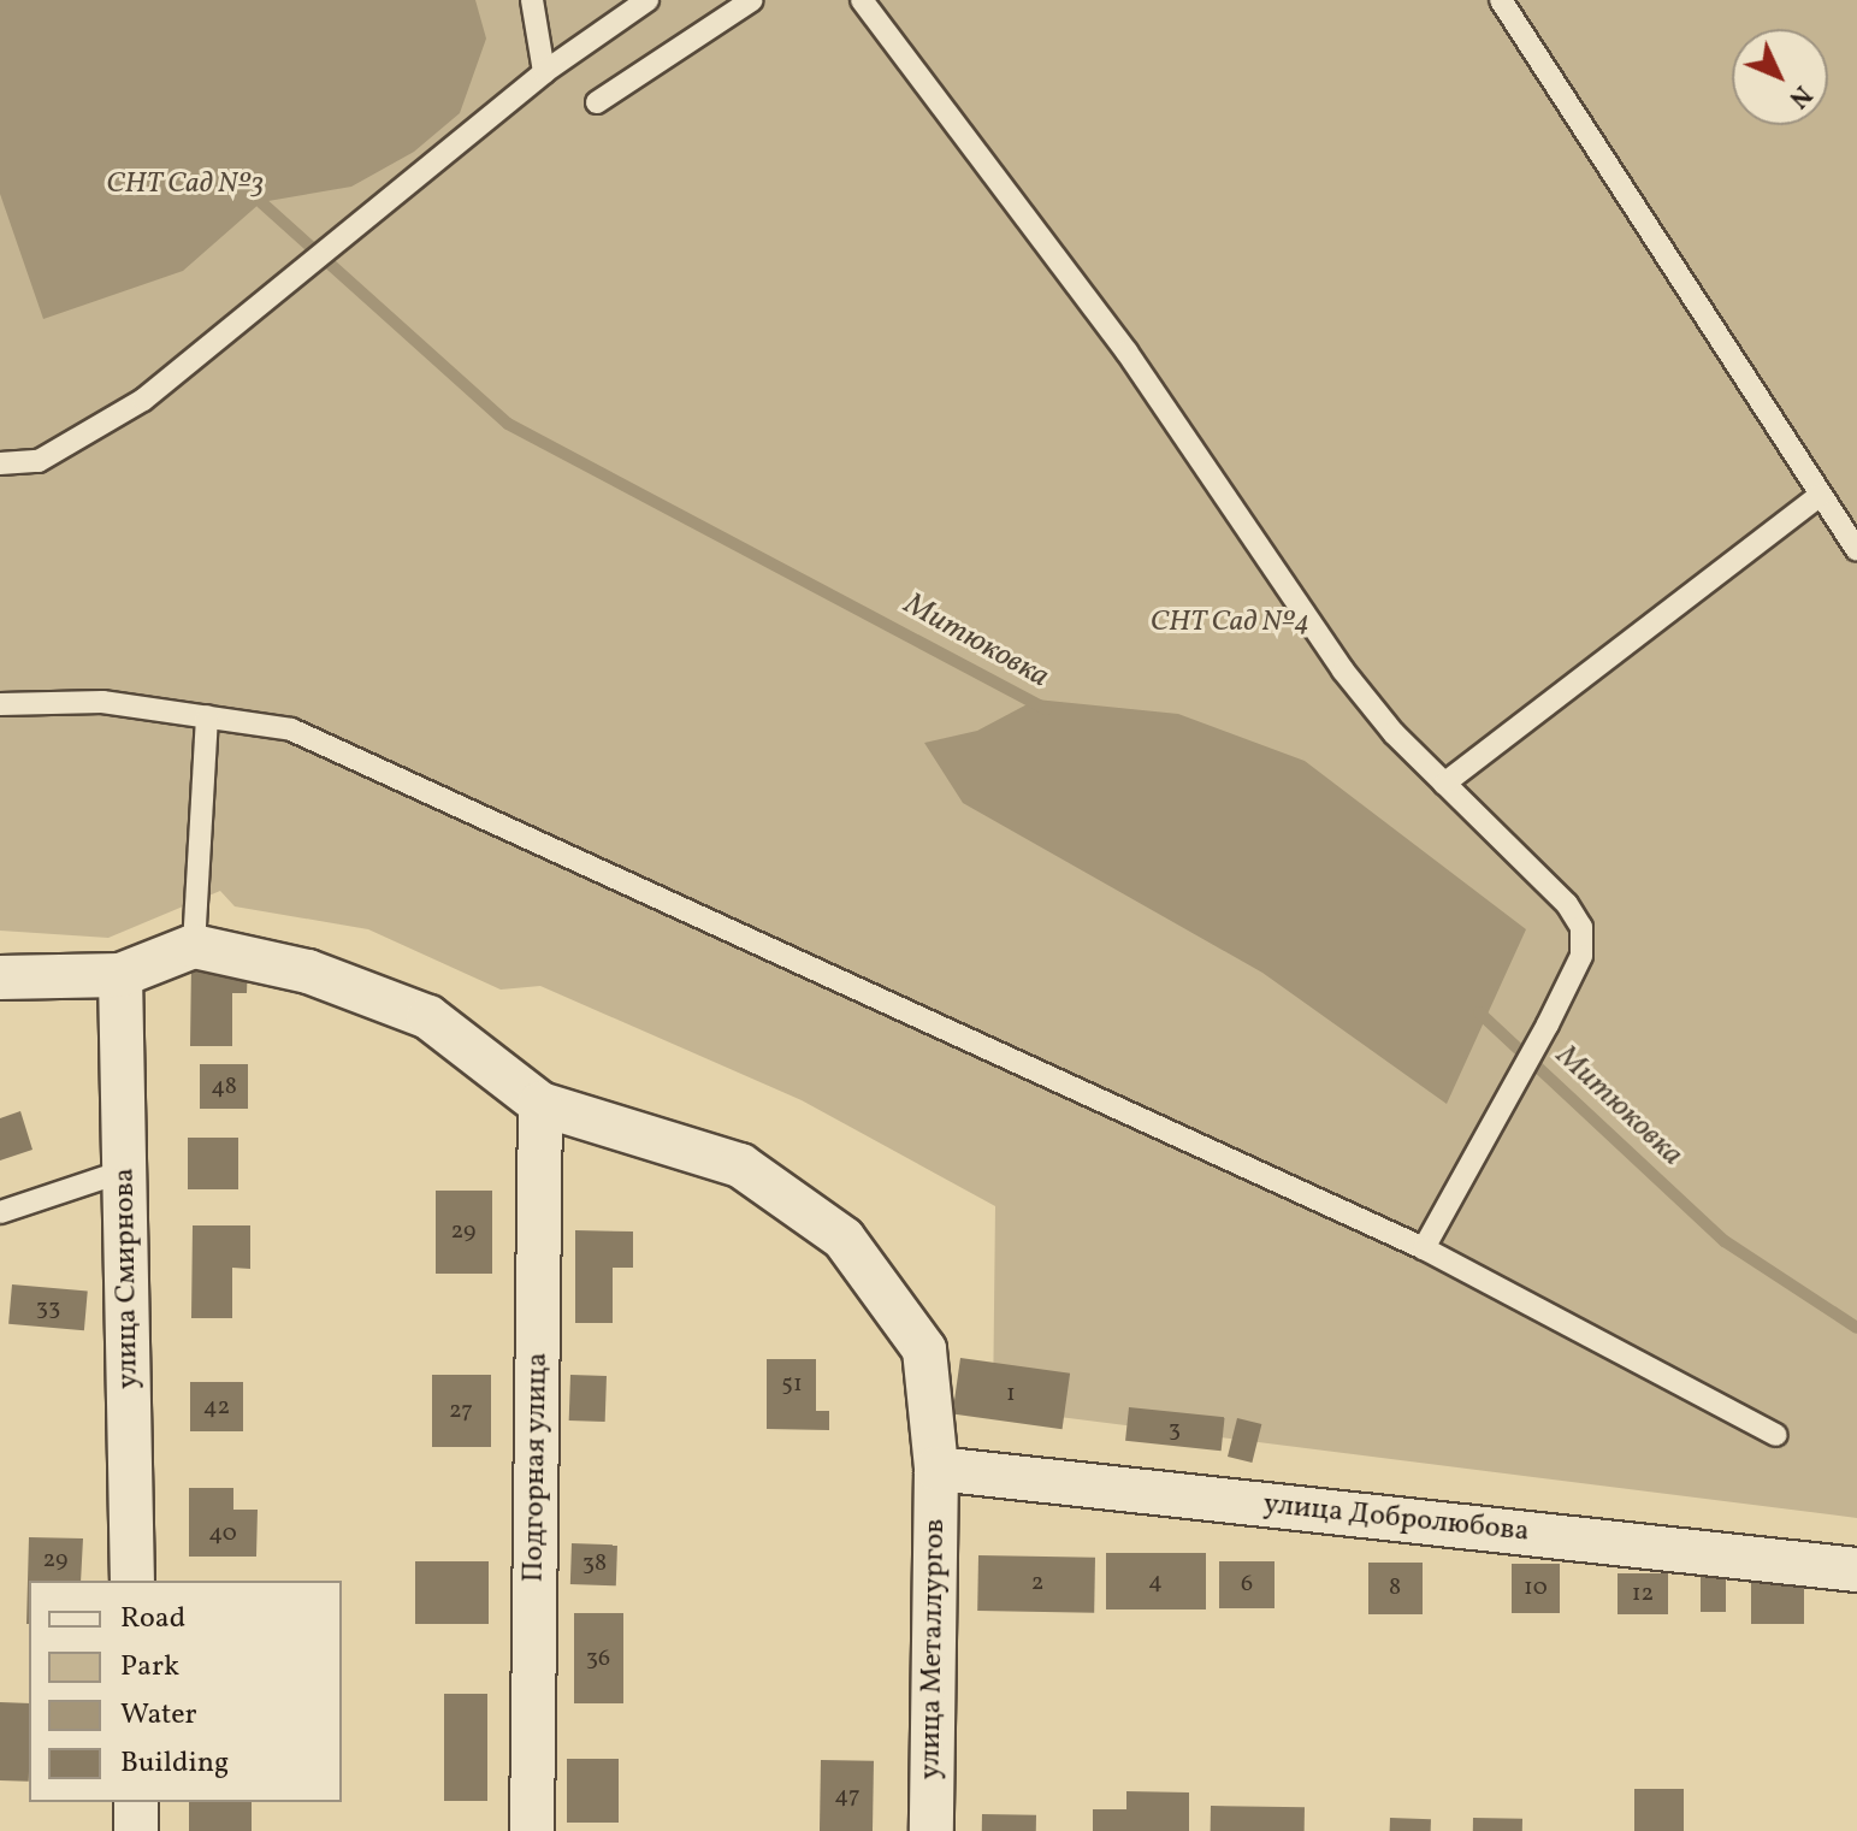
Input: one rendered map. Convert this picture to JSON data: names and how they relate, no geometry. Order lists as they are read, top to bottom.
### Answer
{
  "streets": {
    "street": [
      "улица Смирнова",
      "Подгорная улица",
      "улица Добролюбова",
      "улица Металлургов"
    ]
  },
  "crossings": [
    ["Подгорная улица", "улица Металлургов"],
    ["улица Добролюбова", "улица Металлургов"]
  ],
  "water": ["Митюковка"],
  "parks": ["СНТ Сад №3", "СНТ Сад №4"],
  "house_numbers": [
    "48",
    "29",
    "33",
    "51",
    "1",
    "42",
    "27",
    "3",
    "40",
    "29",
    "38",
    "4",
    "2",
    "6",
    "8",
    "10",
    "12",
    "36",
    "47"
  ],
  "legend": [
    "Road",
    "Park",
    "Water",
    "Building"
  ],
  "north": "bottom right"
}
